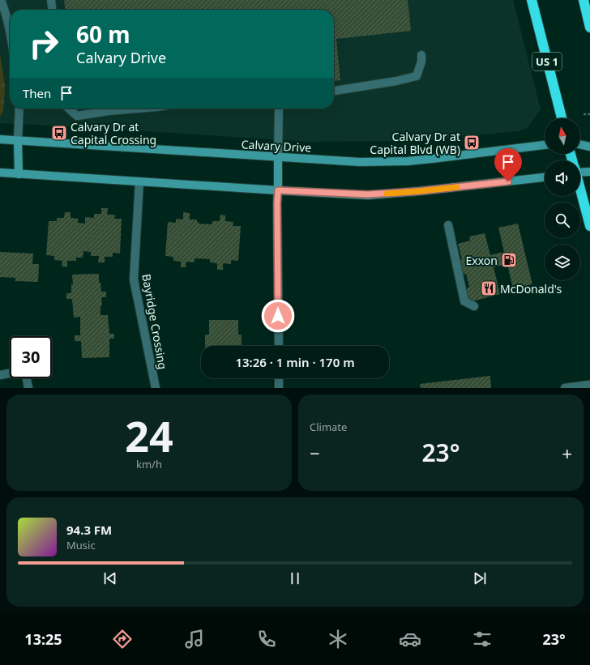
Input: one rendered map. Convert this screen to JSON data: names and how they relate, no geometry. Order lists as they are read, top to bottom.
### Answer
{
  "streets": {
    "highway": ["US 1"],
    "street": ["Calvary Drive", "Bayridge Crossing"]
  },
  "places": {
    "bus stop": ["Calvary Dr at Capital Crossing", "Calvary Dr at Capital Blvd (WB)"],
    "fuel station": ["Exxon"],
    "restaurant": ["McDonald's"]
  },
  "north": "top",
  "page": {
    "turn": ["60 m", "Calvary Drive"],
    "then": "Then",
    "limit": "30",
    "trip": "13:26 · 1 min · 170 m",
    "tile": [
      ["24", "km/h"],
      "Climate"
    ],
    "heat": ["−", "23°", "+"],
    "song": ["94.3 FM", "Music"],
    "tabs": ["13:25", "23°"]
  }
}
